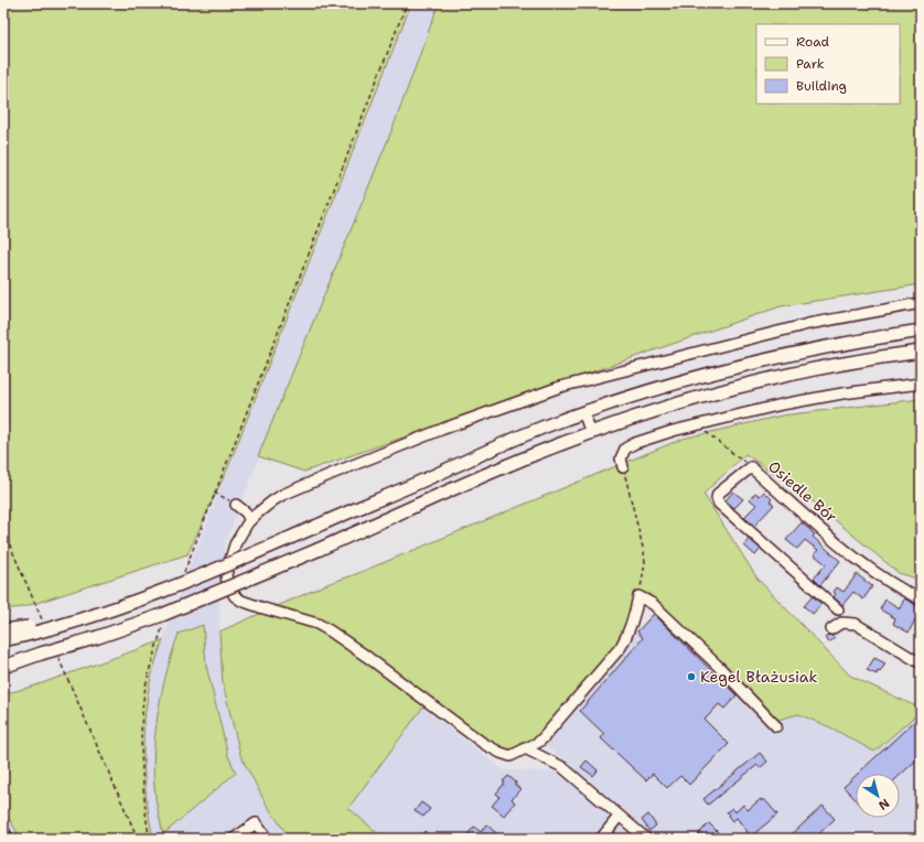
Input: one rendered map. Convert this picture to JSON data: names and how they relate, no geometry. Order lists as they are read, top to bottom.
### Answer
{
  "streets": {
    "street": ["Osiedle Bór"]
  },
  "places": ["Kegel Błażusiak"],
  "legend": ["Road", "Park", "Building"],
  "north": "bottom right"
}
